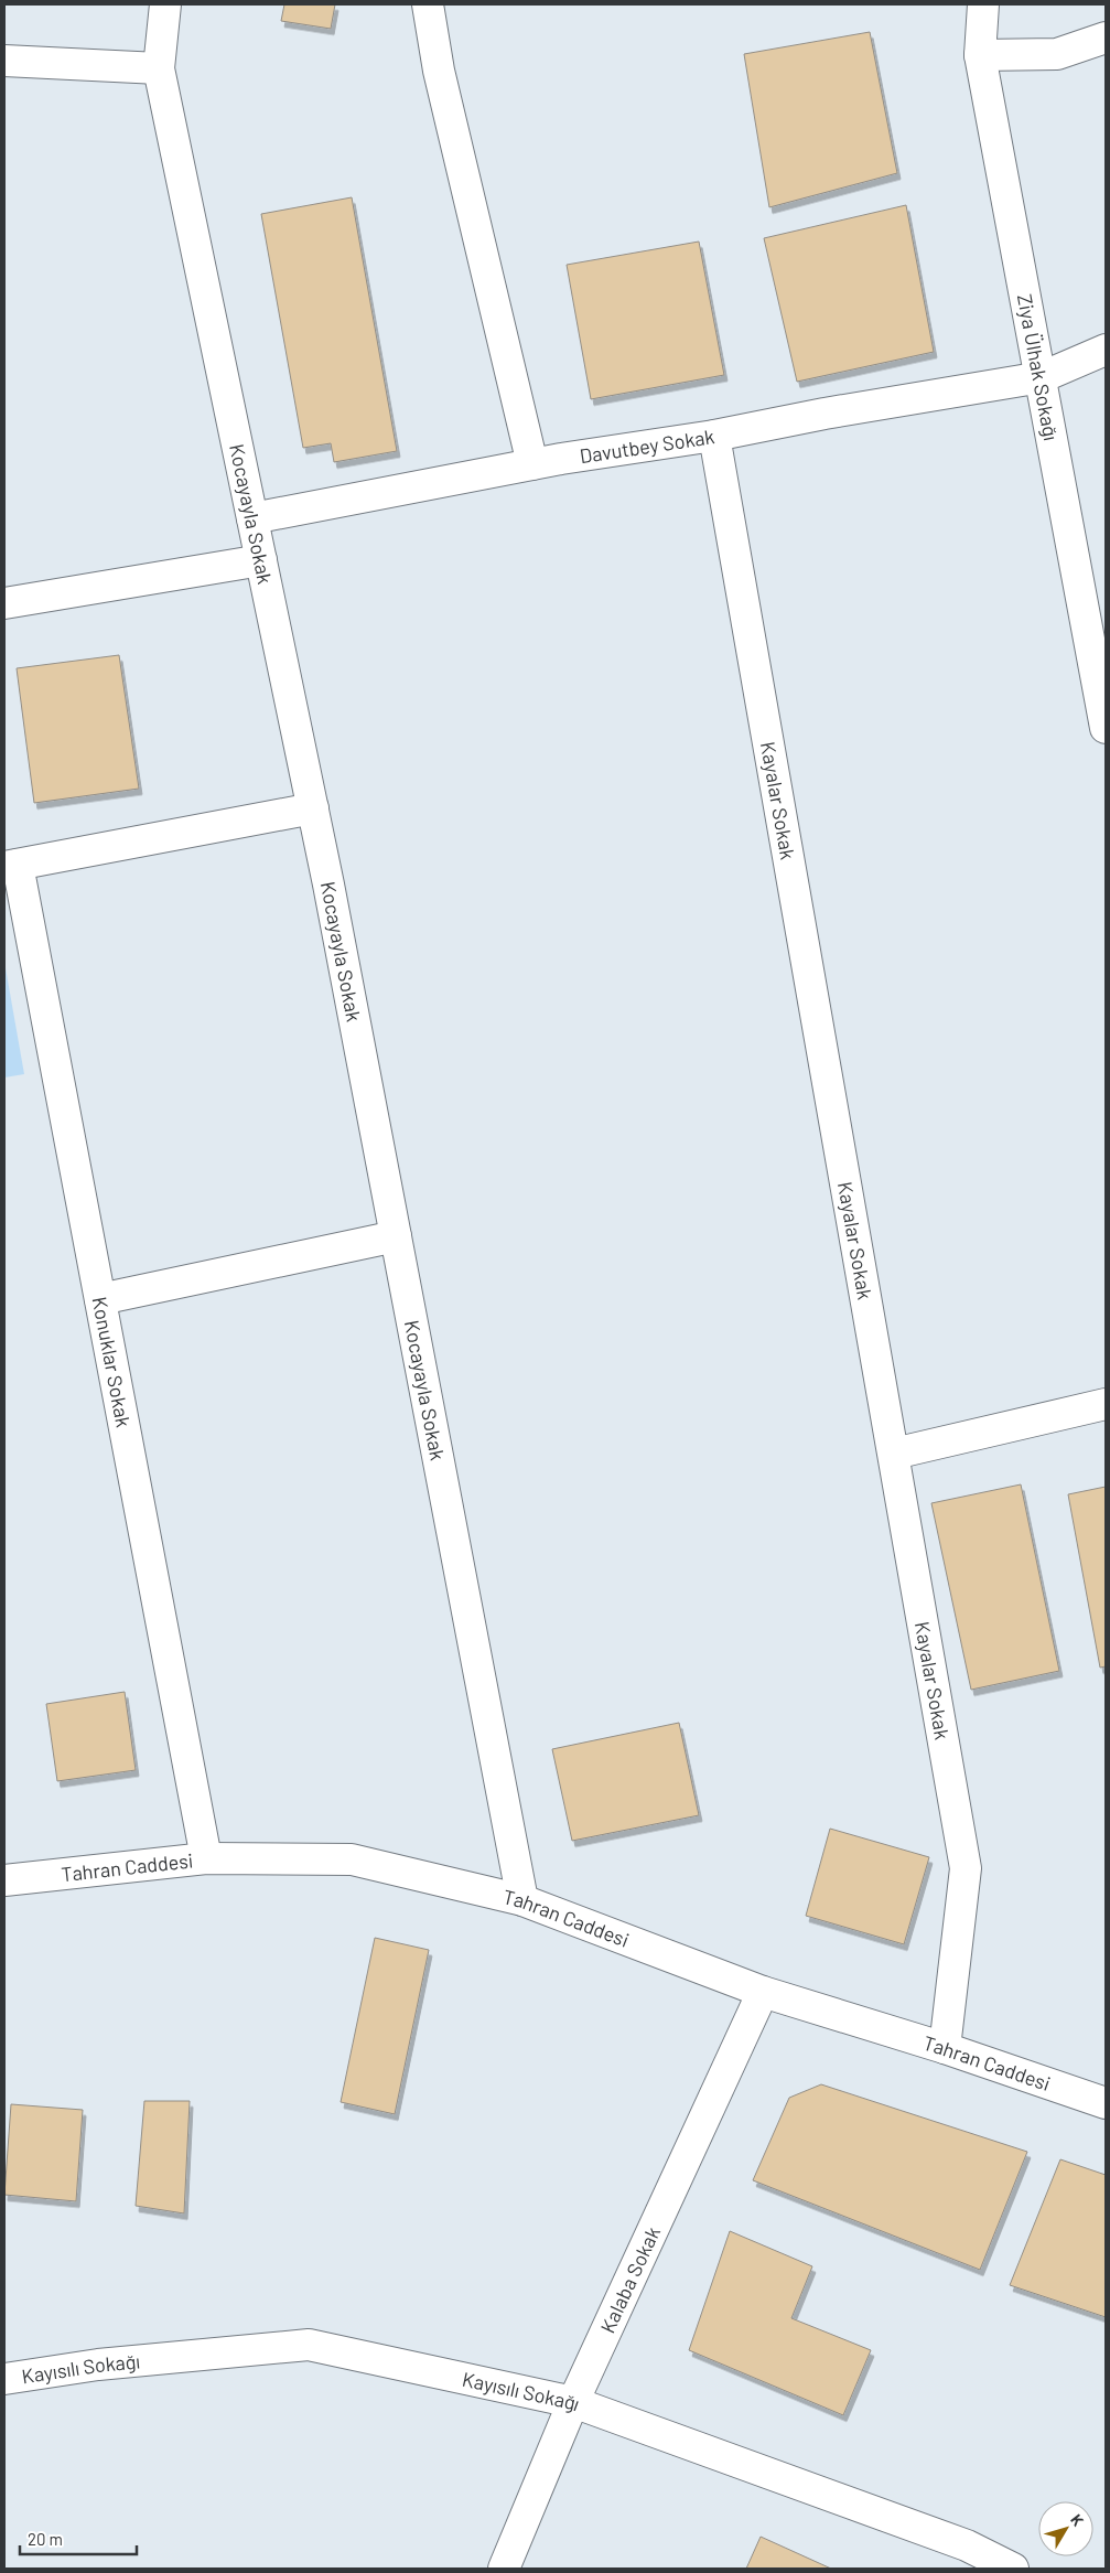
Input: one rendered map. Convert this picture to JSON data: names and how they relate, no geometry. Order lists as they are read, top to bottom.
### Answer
{
  "streets": {
    "street": [
      "Ziya Ülhak Sokağı",
      "Davutbey Sokak",
      "Kocayayla Sokak",
      "Kayalar Sokak",
      "Konuklar Sokak",
      "Tahran Caddesi",
      "Kalaba Sokak",
      "Kayısılı Sokağı"
    ]
  },
  "crossings": [
    ["Ziya Ülhak Sokağı", "Davutbey Sokak"],
    ["Davutbey Sokak", "Kocayayla Sokak"],
    ["Davutbey Sokak", "Kayalar Sokak"],
    ["Kocayayla Sokak", "Tahran Caddesi"],
    ["Kayalar Sokak", "Tahran Caddesi"],
    ["Konuklar Sokak", "Tahran Caddesi"],
    ["Tahran Caddesi", "Kalaba Sokak"],
    ["Kalaba Sokak", "Kayısılı Sokağı"]
  ],
  "scale_bar": "20 m",
  "north": "top right"
}
